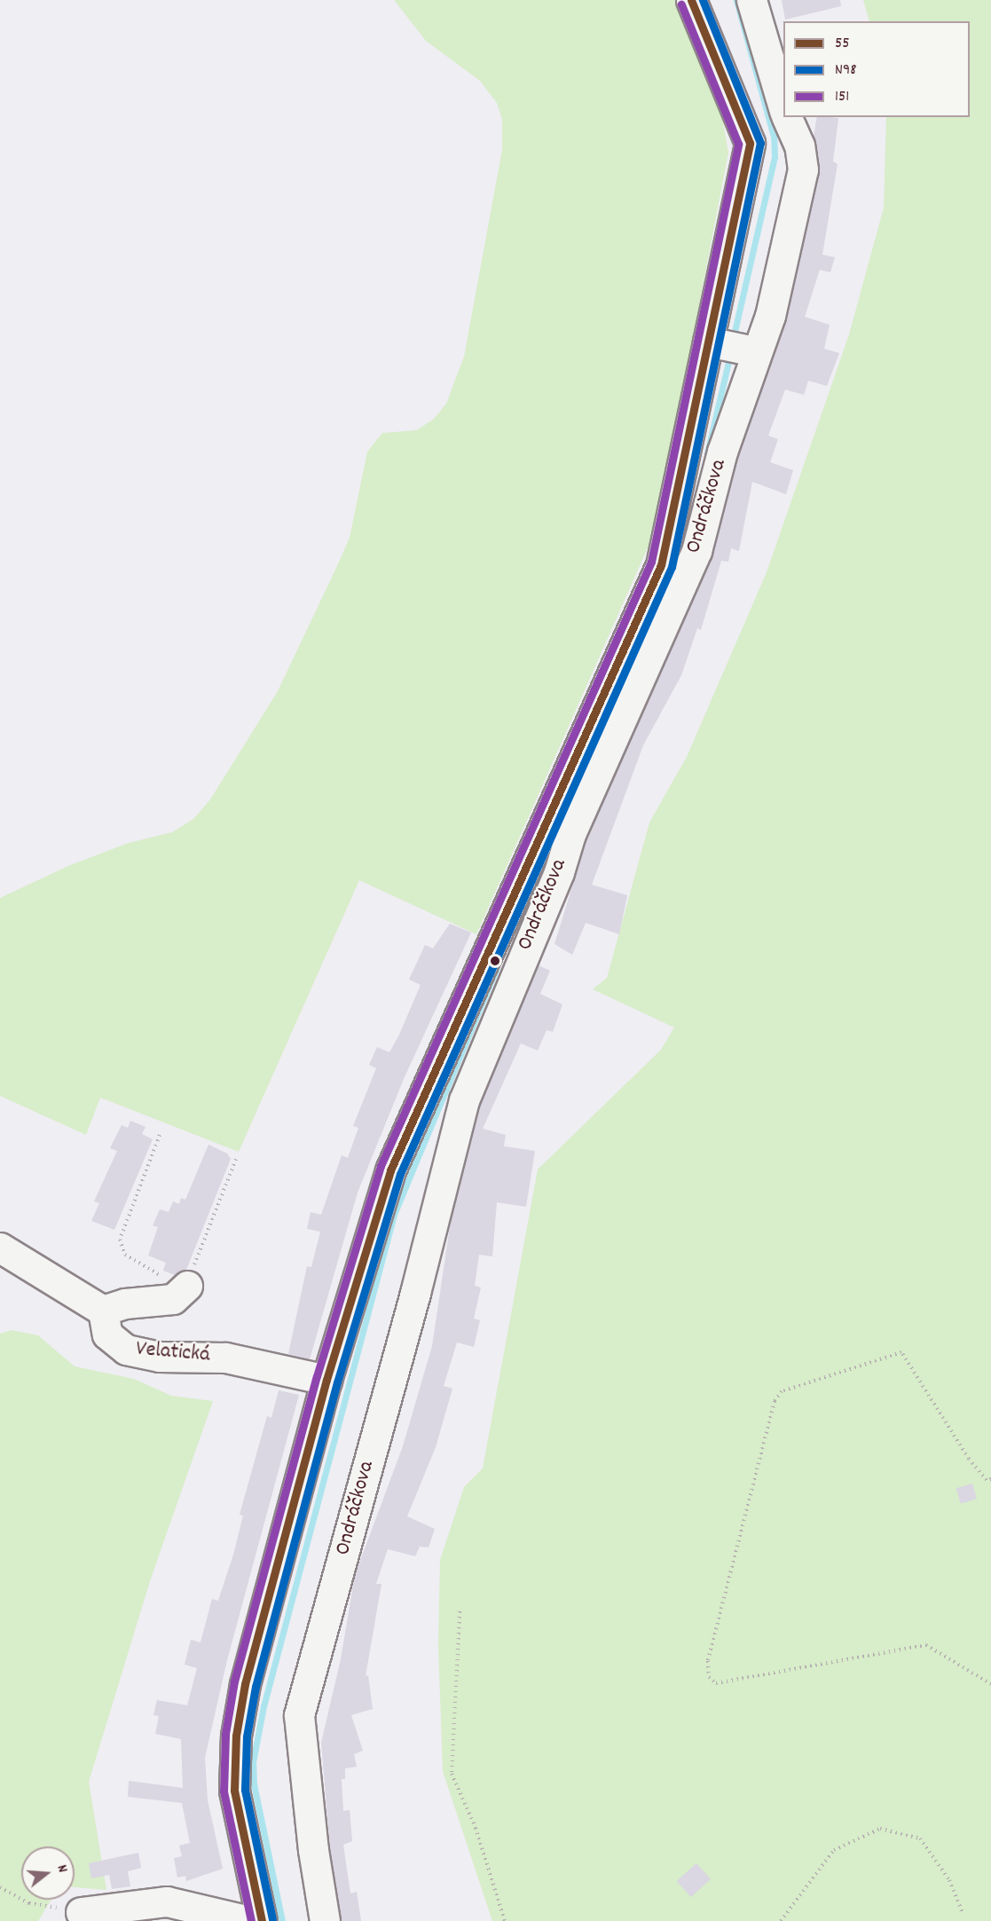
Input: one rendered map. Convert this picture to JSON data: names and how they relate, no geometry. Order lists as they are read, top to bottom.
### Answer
{
  "streets": {
    "street": ["Ondráčkova", "Velatická"]
  },
  "crossings": [
    ["Ondráčkova", "Velatická"]
  ],
  "lines": ["transit line 55", "transit line N98", "transit line 151"],
  "legend": ["55", "N98", "151"],
  "north": "right"
}
